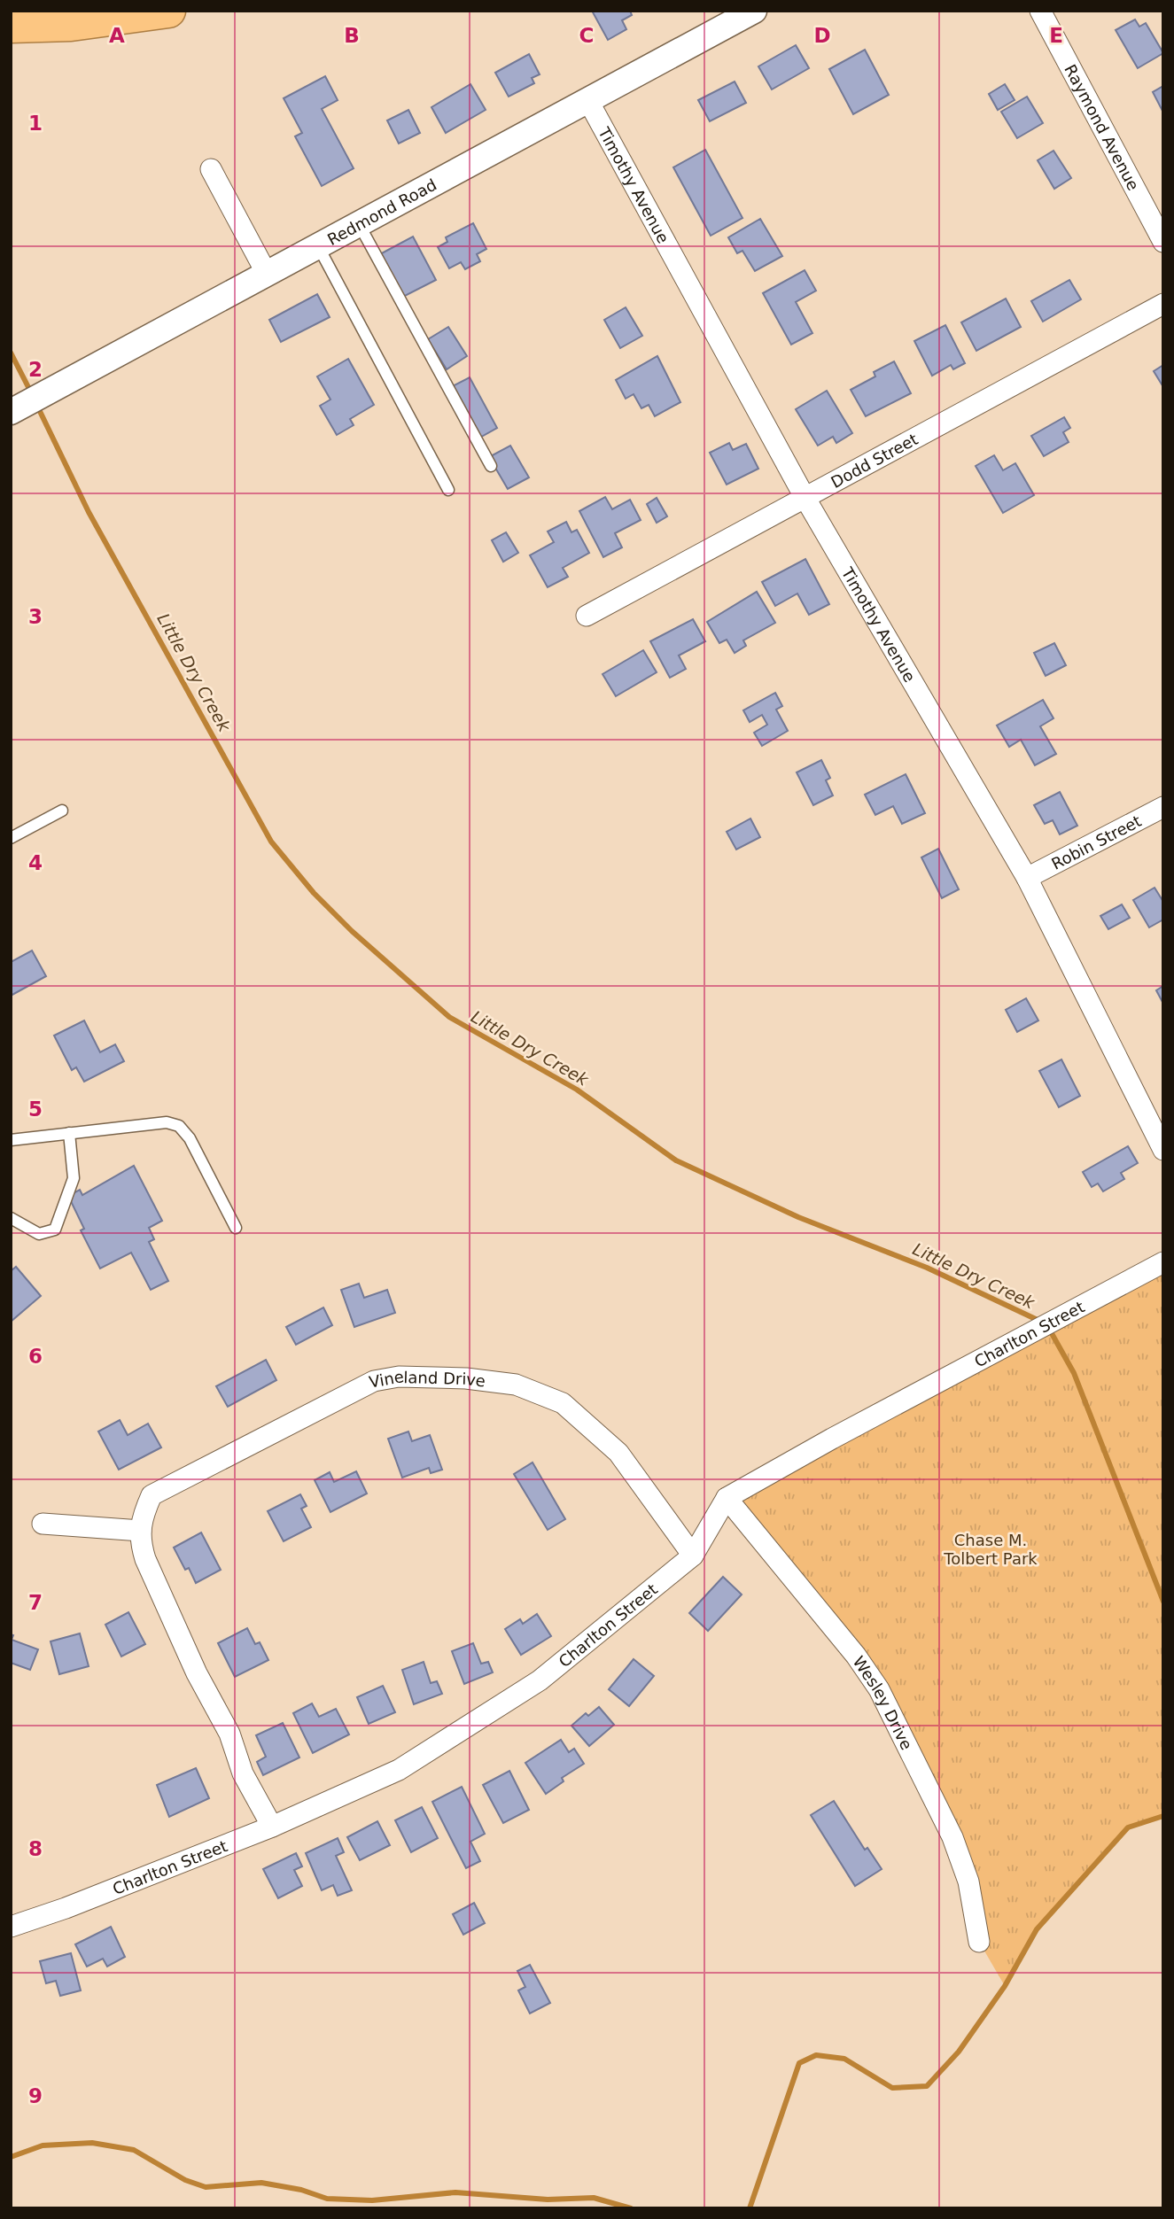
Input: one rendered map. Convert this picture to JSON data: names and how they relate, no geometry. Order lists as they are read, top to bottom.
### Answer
{
  "streets": {
    "street": [
      "Raymond Avenue",
      "Timothy Avenue",
      "Redmond Road",
      "Dodd Street",
      "Robin Street",
      "Charlton Street",
      "Vineland Drive",
      "Wesley Drive"
    ]
  },
  "crossings": [
    ["Timothy Avenue", "Redmond Road"],
    ["Timothy Avenue", "Dodd Street"],
    ["Timothy Avenue", "Robin Street"],
    ["Charlton Street", "Vineland Drive"],
    ["Charlton Street", "Wesley Drive"]
  ],
  "water": ["Little Dry Creek"],
  "parks": ["Chase M. Tolbert Park"],
  "grid": {
    "columns": [
      "A",
      "B",
      "C",
      "D",
      "E"
    ],
    "rows": [
      "1",
      "2",
      "3",
      "4",
      "5",
      "6",
      "7",
      "8",
      "9"
    ]
  }
}
